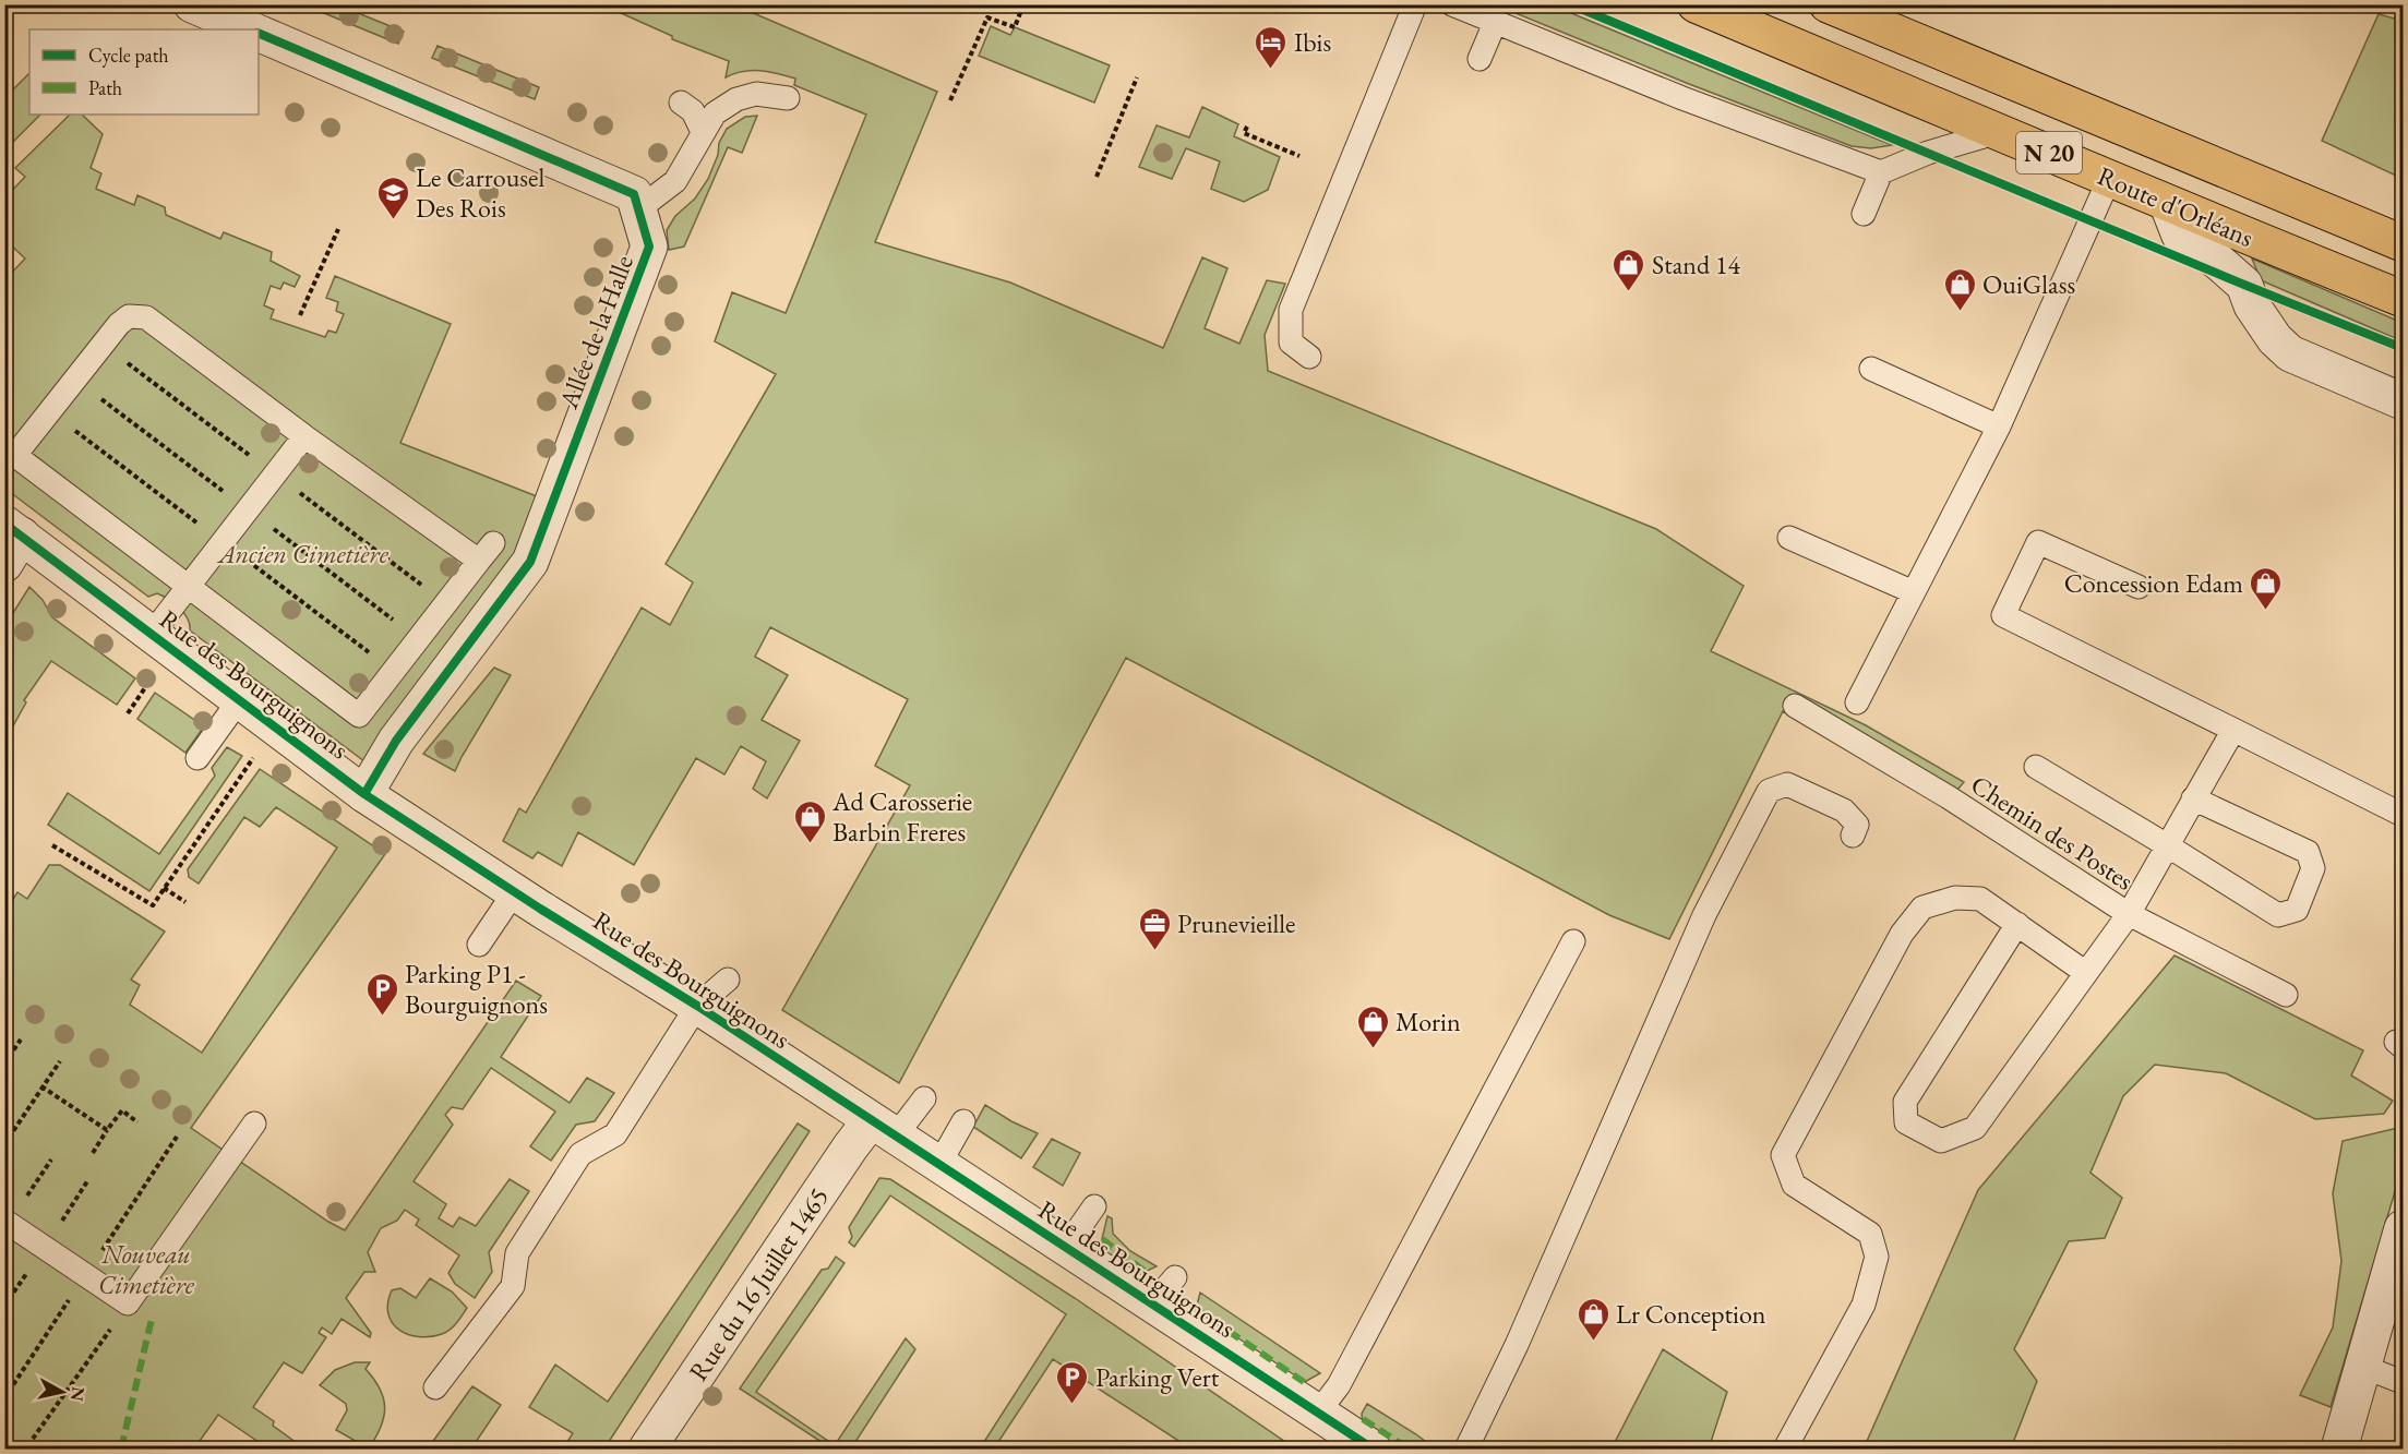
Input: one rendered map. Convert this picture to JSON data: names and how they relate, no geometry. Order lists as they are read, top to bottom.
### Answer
{
  "streets": {
    "main road": ["N 20", "Route d'Orléans"],
    "street": ["Allée de la Halle", "Rue des Bourguignons", "Rue du 16 Juillet 1465"],
    "lane": ["Chemin des Postes"]
  },
  "crossings": [
    ["Allée de la Halle", "Rue des Bourguignons"],
    ["Rue des Bourguignons", "Rue du 16 Juillet 1465"]
  ],
  "parks": ["Ancien Cimetière", "Nouveau Cimetière"],
  "places": {
    "hotel": ["Ibis"],
    "school or university": ["Le Carrousel Des Rois"],
    "shop": [
      "Stand 14",
      "OuiGlass",
      "Concession Edam",
      "Ad Carosserie Barbin Freres",
      "Morin",
      "Lr Conception"
    ],
    "office": ["Prunevieille"],
    "parking": ["Parking P1 - Bourguignons", "Parking Vert"]
  },
  "legend": ["Cycle path", "Path"],
  "north": "right"
}
